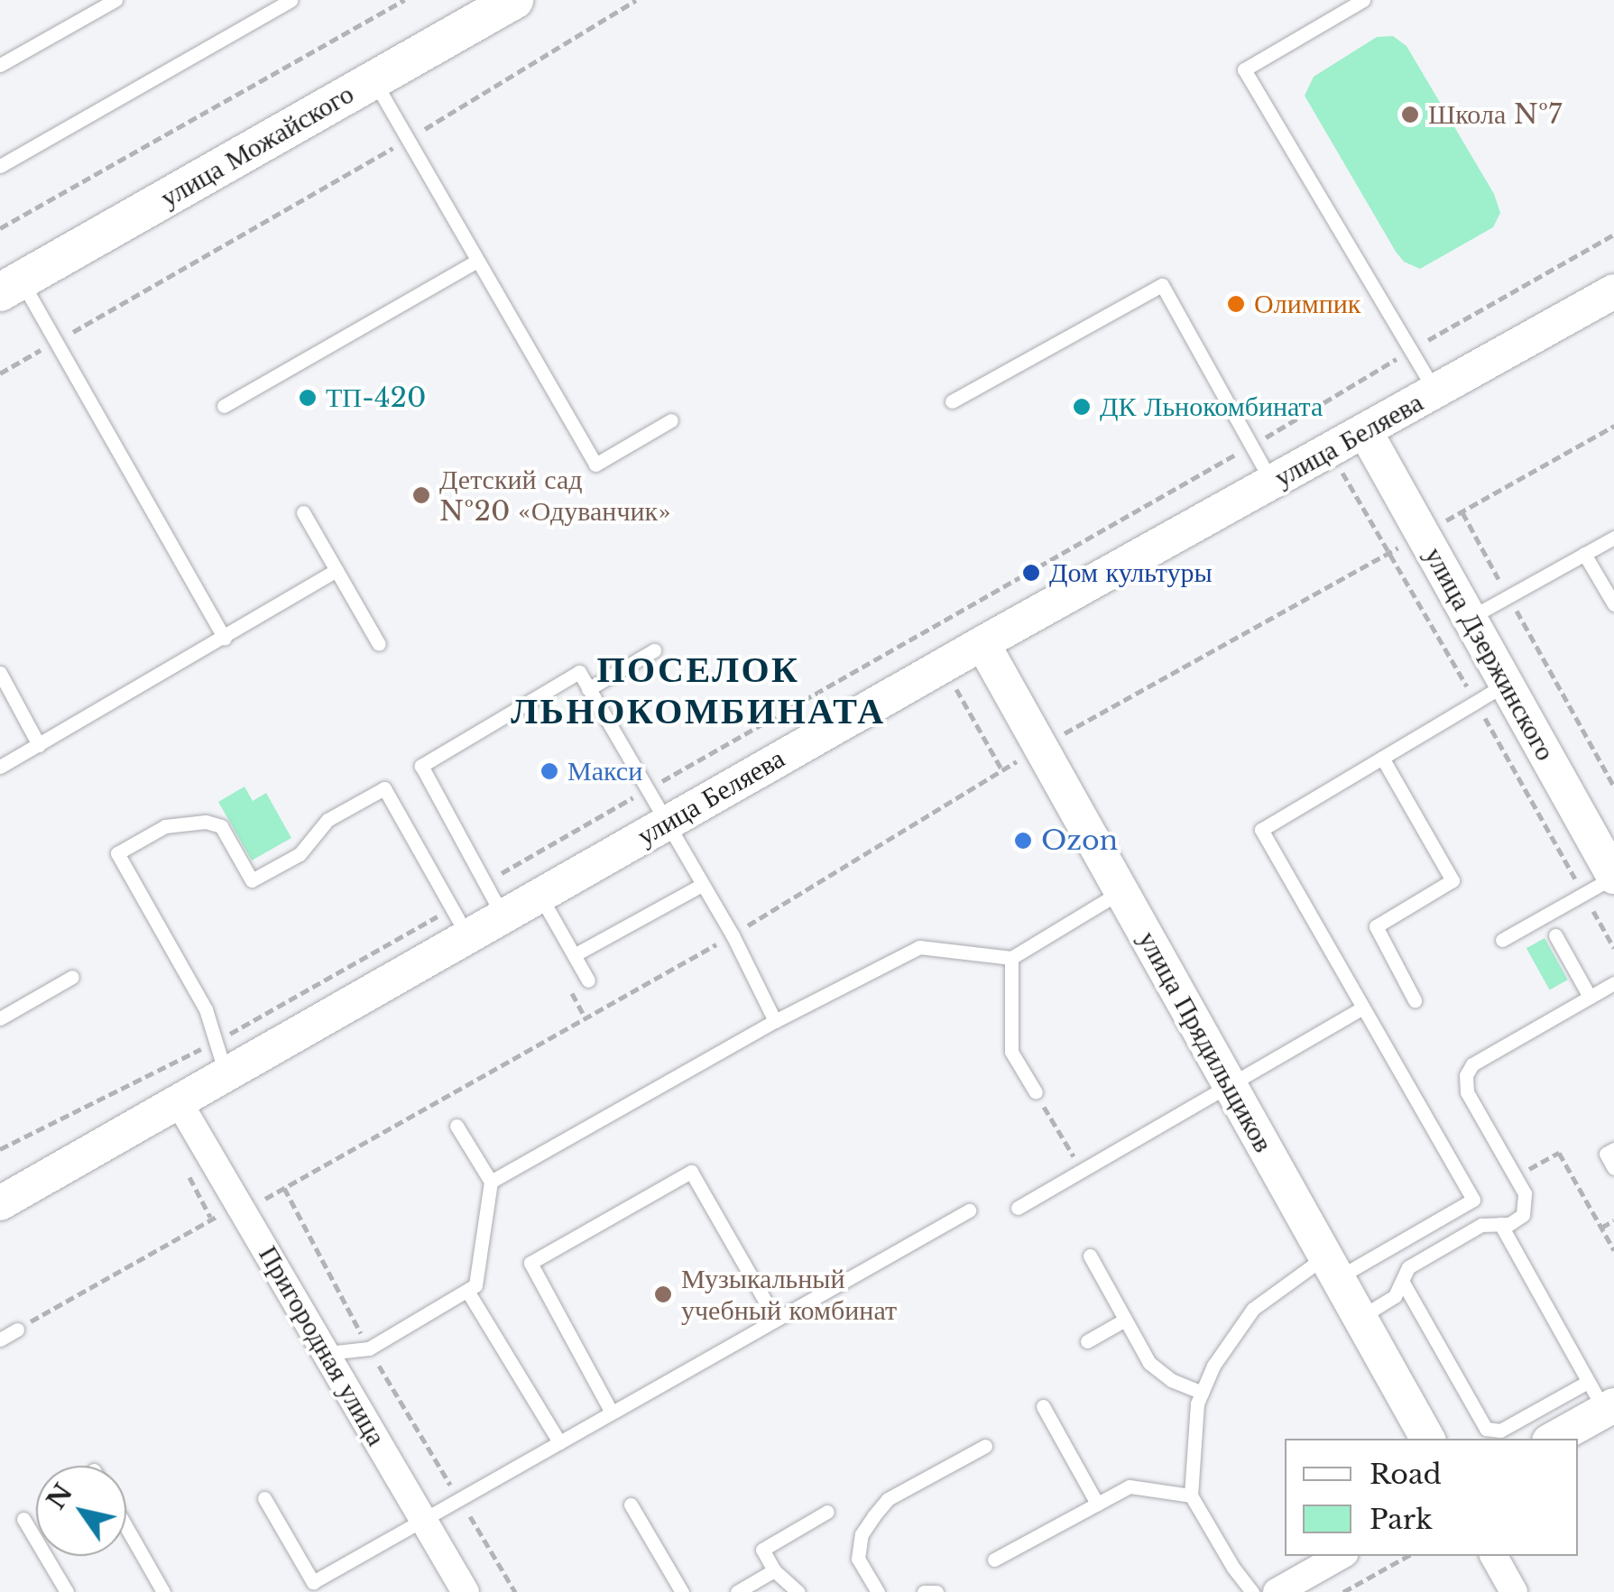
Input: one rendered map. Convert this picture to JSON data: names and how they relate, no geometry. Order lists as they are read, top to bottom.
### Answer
{
  "streets": {
    "main road": ["улица Можайского"],
    "street": [
      "улица Беляева",
      "улица Дзержинского",
      "улица Прядильщиков",
      "Пригородная улица"
    ]
  },
  "crossings": [
    ["улица Беляева", "улица Дзержинского"],
    ["улица Беляева", "улица Прядильщиков"],
    ["улица Беляева", "Пригородная улица"]
  ],
  "districts": ["ПОСЕЛОК ЛЬНОКОМБИНАТА"],
  "places": [
    "Школа №7",
    "Олимпик",
    "ТП-420",
    "ДК Льнокомбината",
    "Детский сад №20 «Одуванчик»",
    "Дом культуры",
    "Макси",
    "Ozon",
    "Музыкальный учебный комбинат"
  ],
  "legend": ["Road", "Park"],
  "north": "top left"
}
